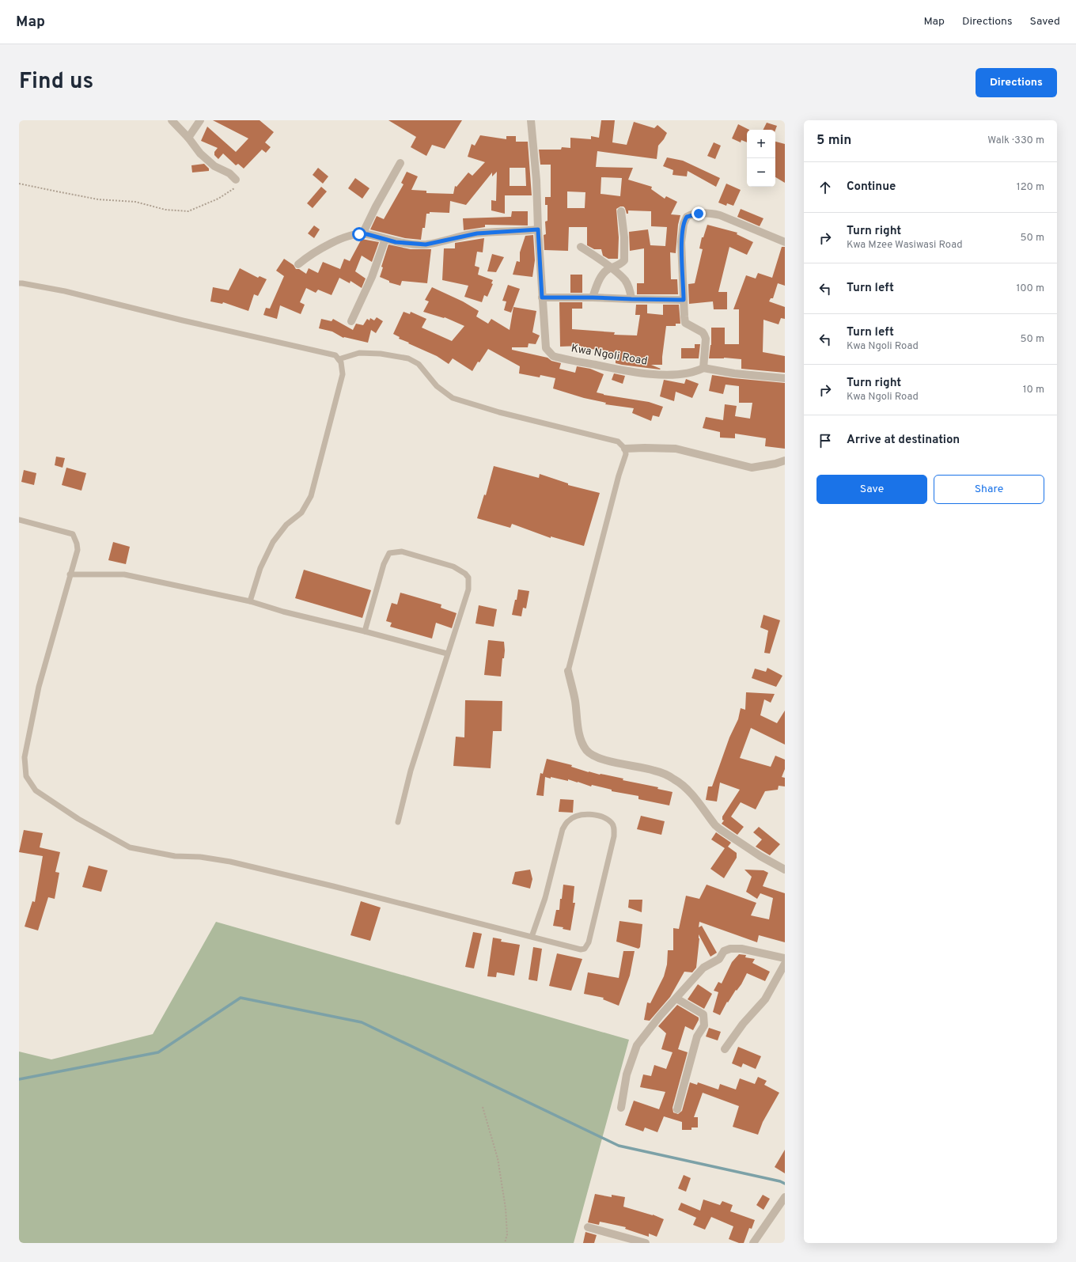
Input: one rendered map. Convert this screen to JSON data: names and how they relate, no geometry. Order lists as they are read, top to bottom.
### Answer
{
  "streets": {
    "street": ["Kwa Ngoli Road"]
  },
  "page": {
    "header": "Map",
    "nav": ["Map", "Directions", "Saved"],
    "title": "Find us",
    "buttons": [
      "Directions",
      ["Save", "Share"]
    ],
    "heading": ["5 min", "Walk · 330 m"],
    "map_buttons": ["+", "−"],
    "list": [
      ["Continue", "120 m"],
      ["Turn right", "Kwa Mzee Wasiwasi Road", "50 m"],
      ["Turn left", "100 m"],
      ["Turn left", "Kwa Ngoli Road", "50 m"],
      ["Turn right", "Kwa Ngoli Road", "10 m"],
      "Arrive at destination"
    ]
  }
}
